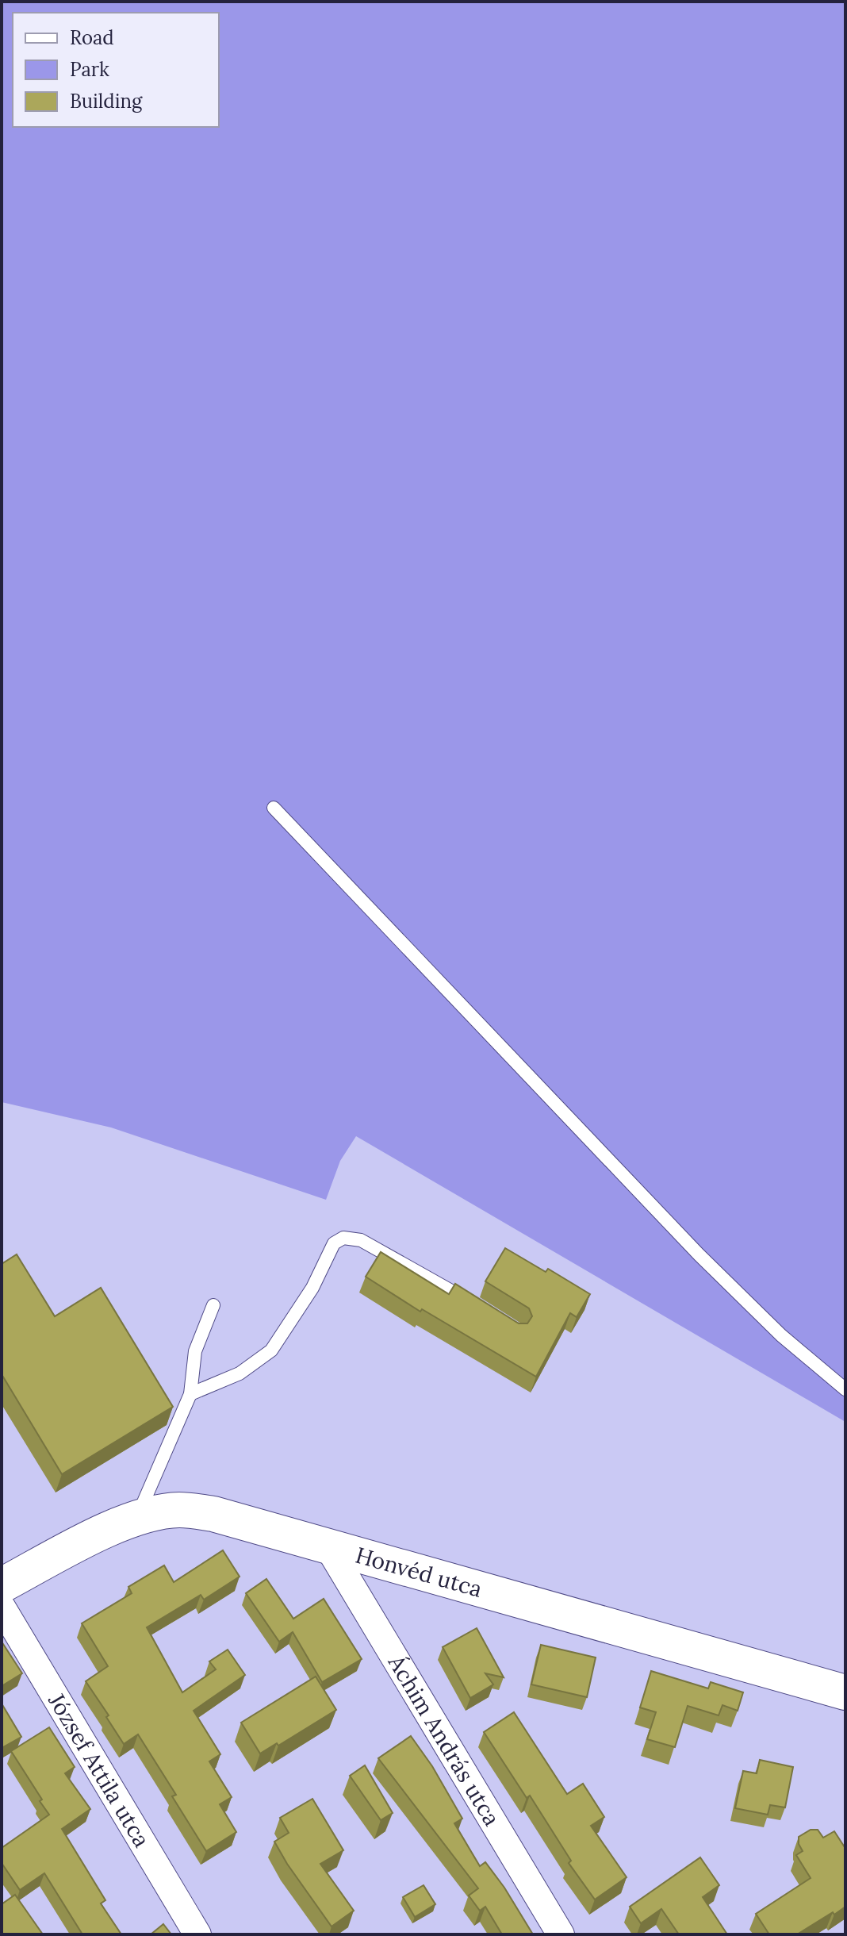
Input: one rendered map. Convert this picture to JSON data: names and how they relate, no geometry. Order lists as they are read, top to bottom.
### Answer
{
  "streets": {
    "street": ["Honvéd utca", "Áchim András utca", "József Attila utca"]
  },
  "crossings": [
    ["Honvéd utca", "Áchim András utca"],
    ["Honvéd utca", "József Attila utca"]
  ],
  "legend": ["Road", "Park", "Building"]
}
